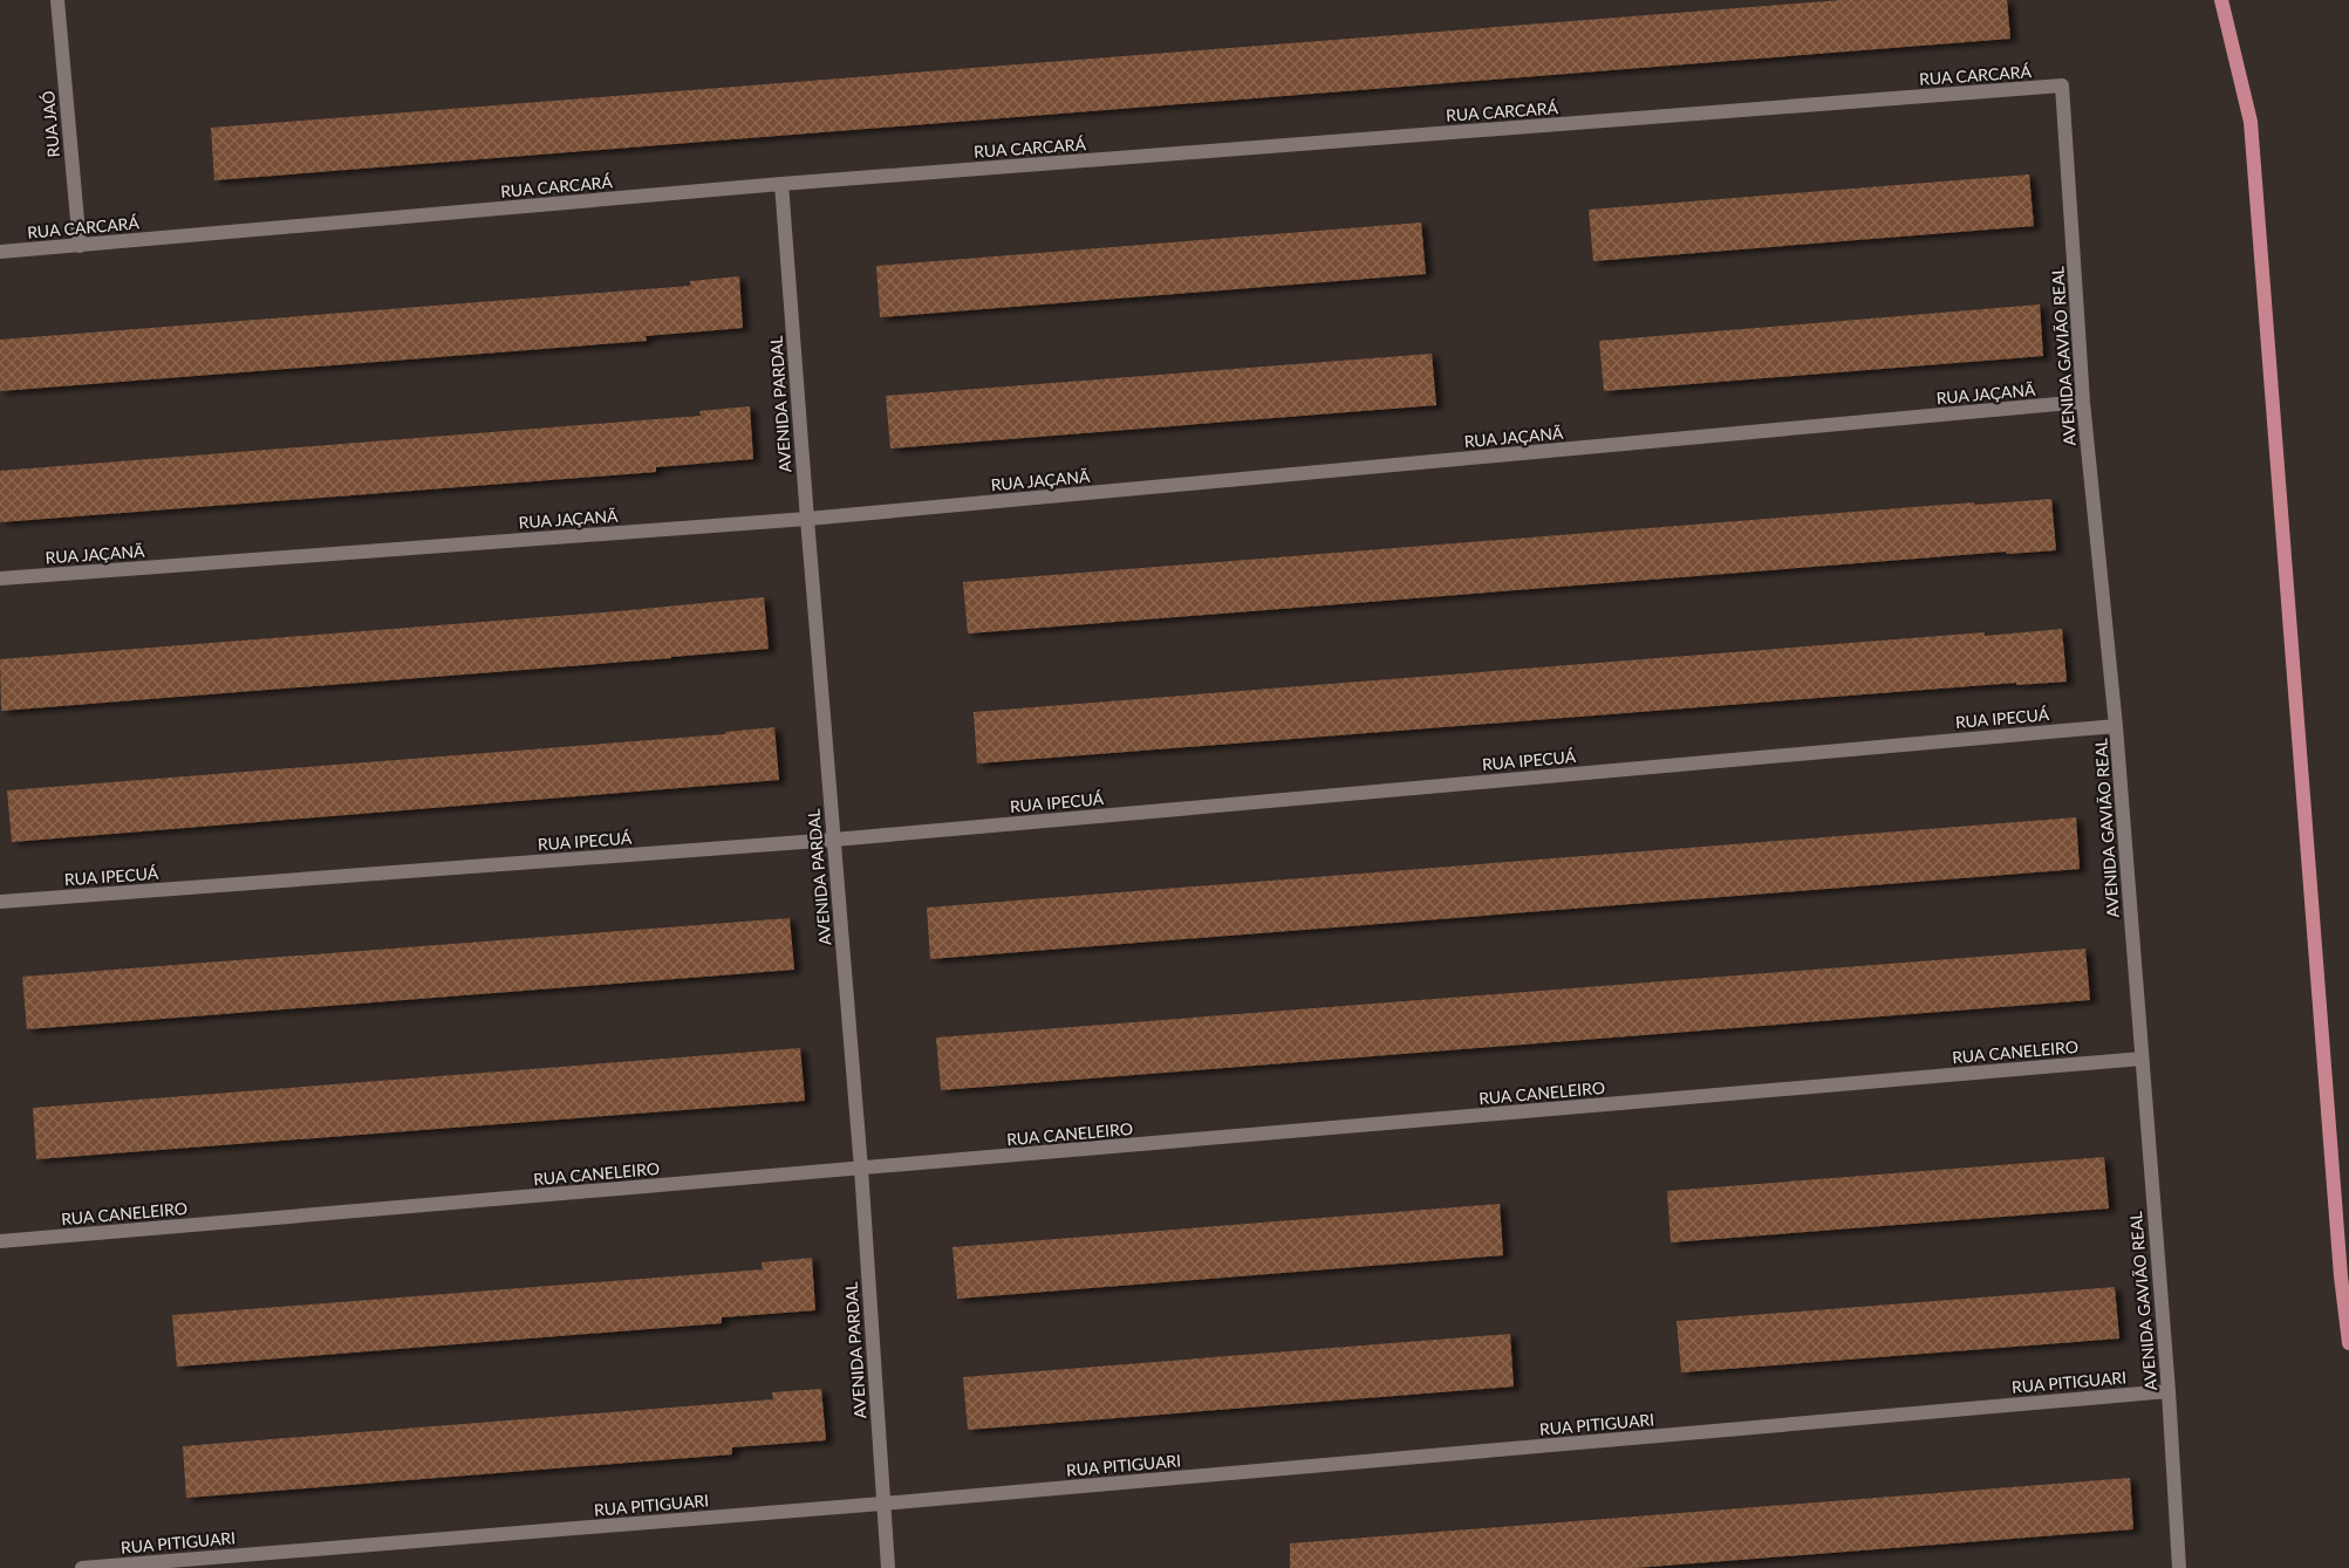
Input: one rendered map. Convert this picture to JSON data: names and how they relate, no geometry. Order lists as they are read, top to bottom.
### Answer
{
  "streets": {
    "street": [
      "RUA CARCARÁ",
      "RUA JAÓ",
      "AVENIDA GAVIÃO REAL",
      "RUA JAÇANÃ",
      "AVENIDA PARDAL",
      "RUA IPECUÁ",
      "RUA CANELEIRO",
      "RUA PITIGUARI"
    ]
  },
  "crossings": [
    ["RUA CARCARÁ", "RUA JAÓ"],
    ["RUA CARCARÁ", "AVENIDA GAVIÃO REAL"],
    ["RUA CARCARÁ", "AVENIDA PARDAL"],
    ["AVENIDA GAVIÃO REAL", "RUA JAÇANÃ"],
    ["AVENIDA GAVIÃO REAL", "RUA IPECUÁ"],
    ["AVENIDA GAVIÃO REAL", "RUA CANELEIRO"],
    ["AVENIDA GAVIÃO REAL", "RUA PITIGUARI"],
    ["RUA JAÇANÃ", "AVENIDA PARDAL"],
    ["AVENIDA PARDAL", "RUA IPECUÁ"],
    ["AVENIDA PARDAL", "RUA CANELEIRO"],
    ["AVENIDA PARDAL", "RUA PITIGUARI"]
  ]
}
